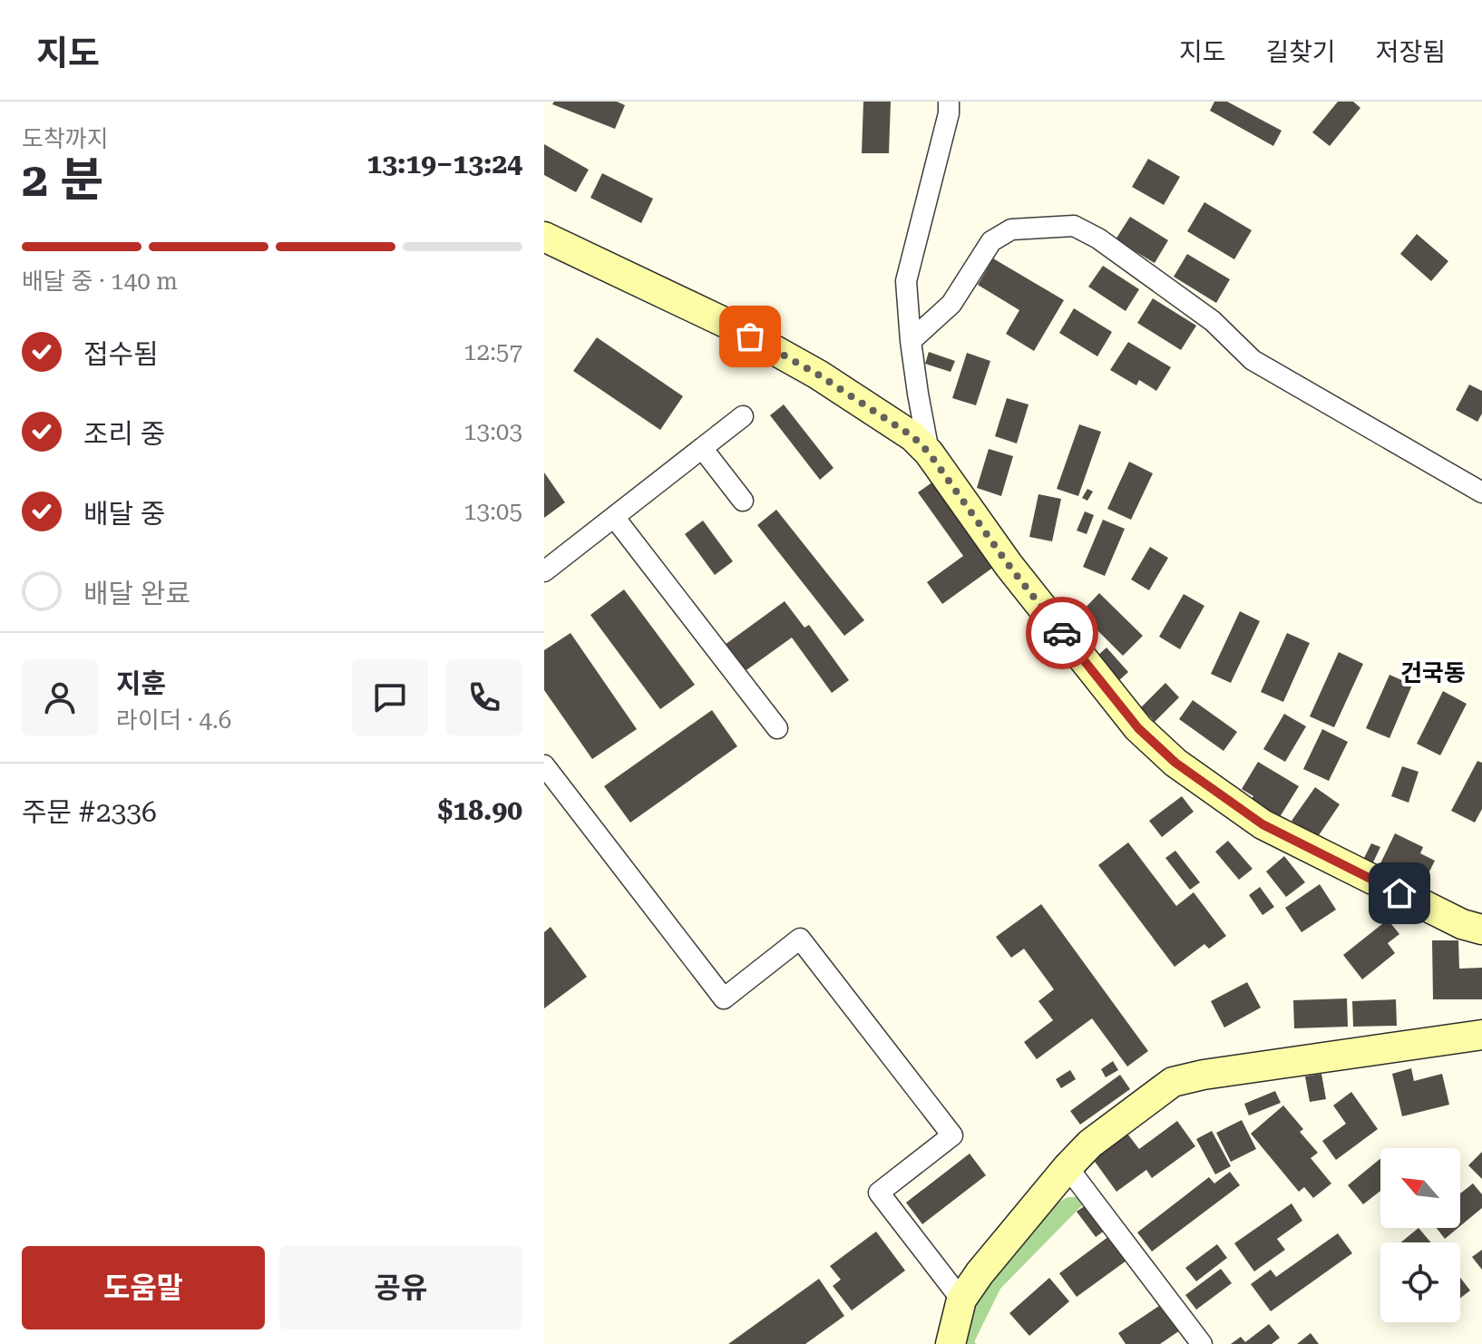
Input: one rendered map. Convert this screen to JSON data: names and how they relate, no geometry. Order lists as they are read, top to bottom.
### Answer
{
  "districts": ["건국동"],
  "north": "top left",
  "page": {
    "header": "지도",
    "nav": ["지도", "길찾기", "저장됨"],
    "heading": ["2 분", "도착까지", "13:19–13:24"],
    "panel": [
      "지훈",
      "라이더 · 4.6",
      "주문 #2336",
      "$18.90"
    ],
    "bar": "배달 중 · 140 m",
    "list": [
      ["접수됨", "12:57"],
      ["조리 중", "13:03"],
      ["배달 중", "13:05"],
      "배달 완료"
    ],
    "buttons": ["도움말", "공유"]
  }
}
